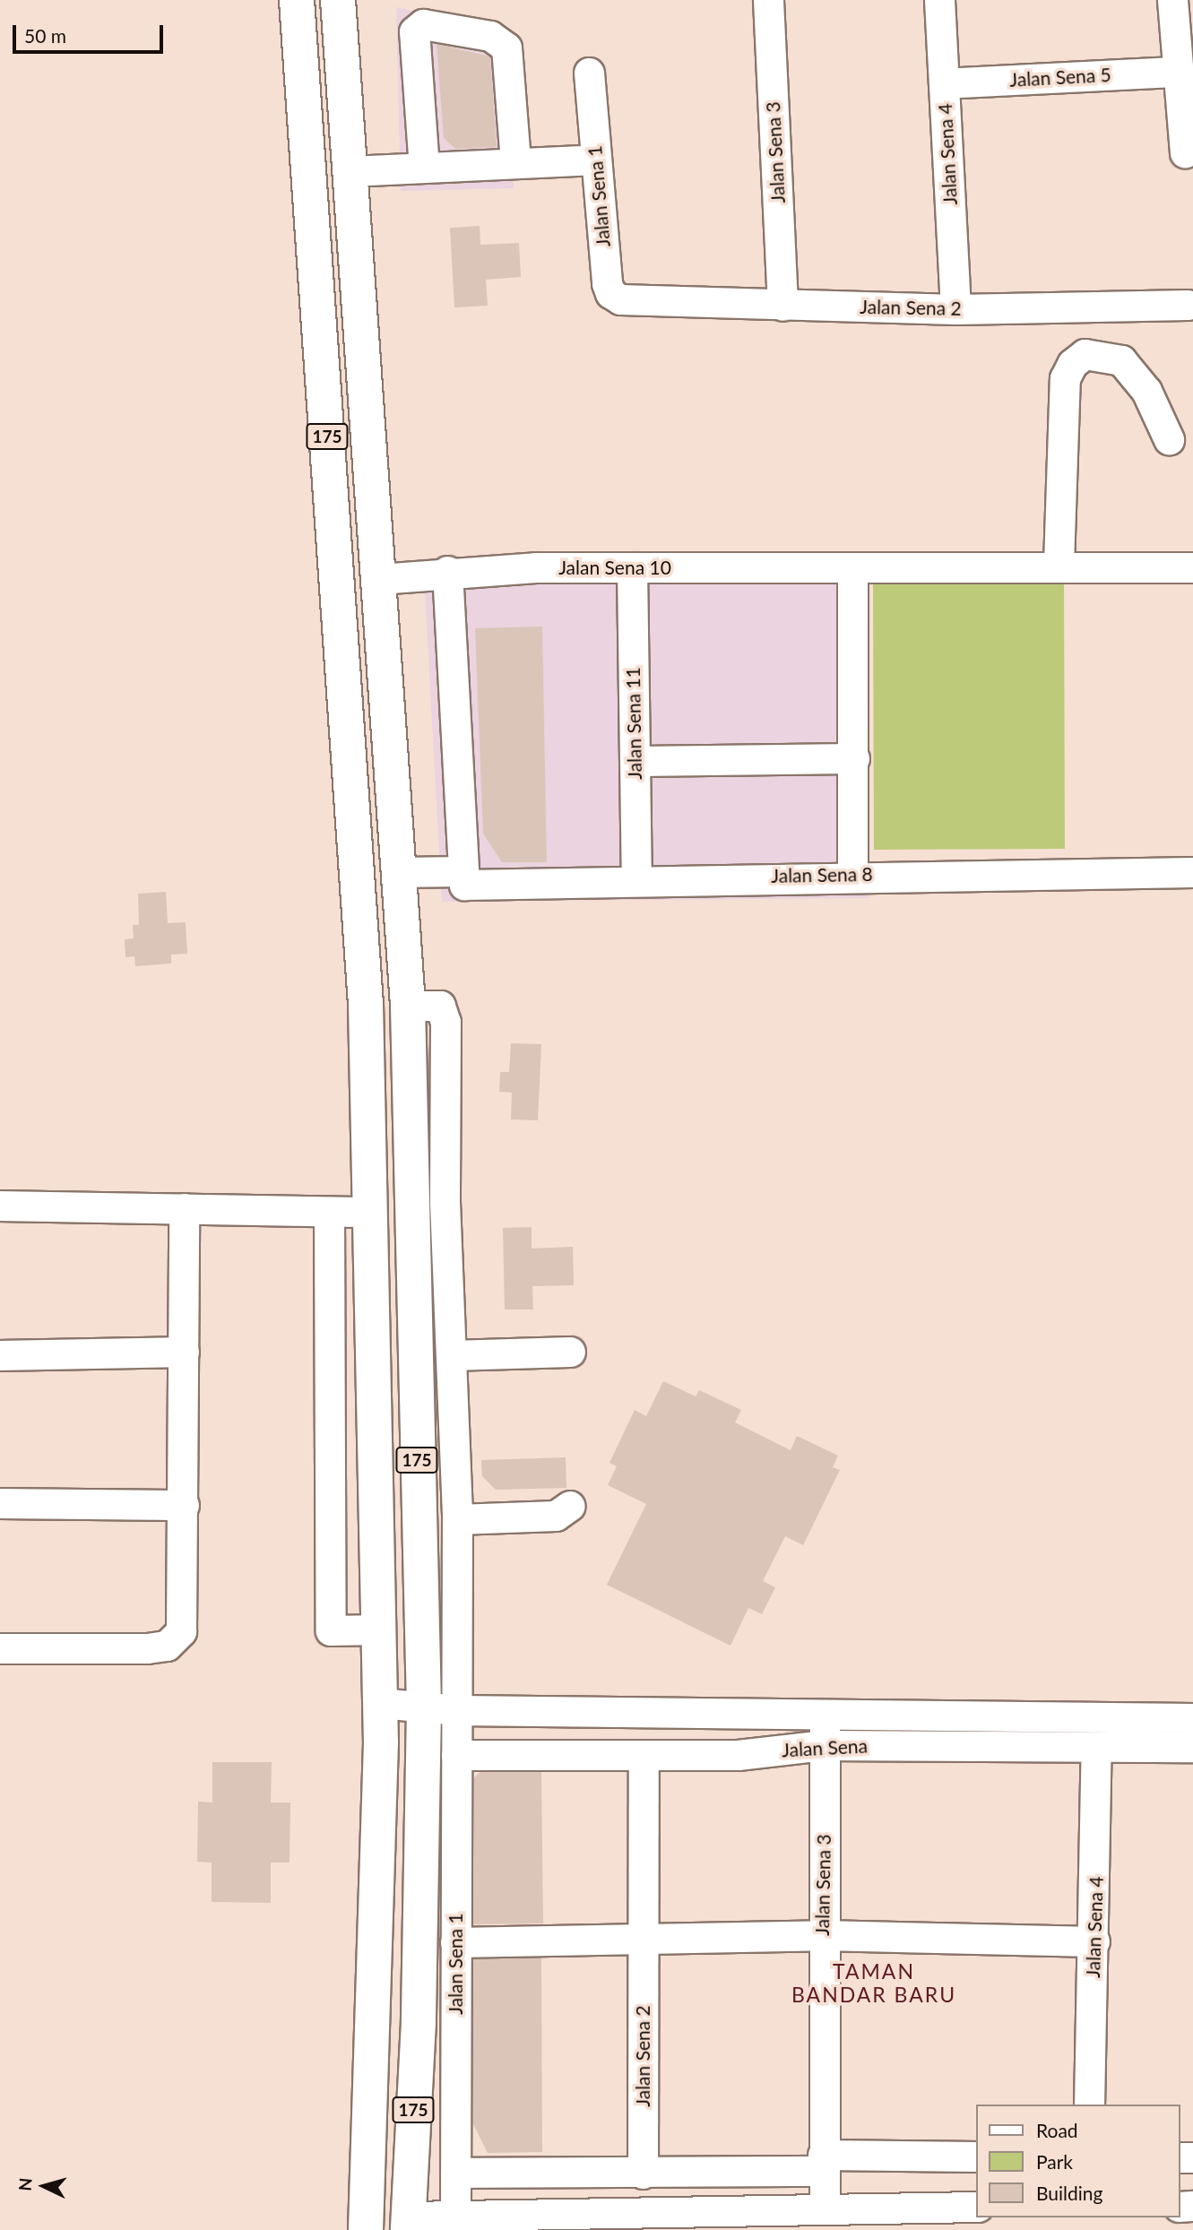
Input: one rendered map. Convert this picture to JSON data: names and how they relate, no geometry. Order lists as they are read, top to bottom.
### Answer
{
  "streets": {
    "highway": ["175"],
    "street": [
      "Jalan Sena 5",
      "Jalan Sena 3",
      "Jalan Sena 4",
      "Jalan Sena 1",
      "Jalan Sena 2",
      "Jalan Sena 10",
      "Jalan Sena 11",
      "Jalan Sena 8",
      "Jalan Sena"
    ]
  },
  "crossings": [
    ["Jalan Sena 5", "Jalan Sena 4"],
    ["Jalan Sena 3", "Jalan Sena 2"],
    ["Jalan Sena 3", "Jalan Sena"],
    ["Jalan Sena 4", "Jalan Sena 2"],
    ["Jalan Sena 4", "Jalan Sena"],
    ["Jalan Sena 1", "Jalan Sena 2"],
    ["Jalan Sena 1", "175"],
    ["Jalan Sena 1", "Jalan Sena"],
    ["Jalan Sena 2", "Jalan Sena"],
    ["175", "Jalan Sena 10"],
    ["Jalan Sena 10", "Jalan Sena 11"],
    ["Jalan Sena 11", "Jalan Sena 8"]
  ],
  "districts": ["TAMAN BANDAR BARU"],
  "legend": ["Road", "Park", "Building"],
  "scale_bar": "50 m",
  "north": "left"
}
